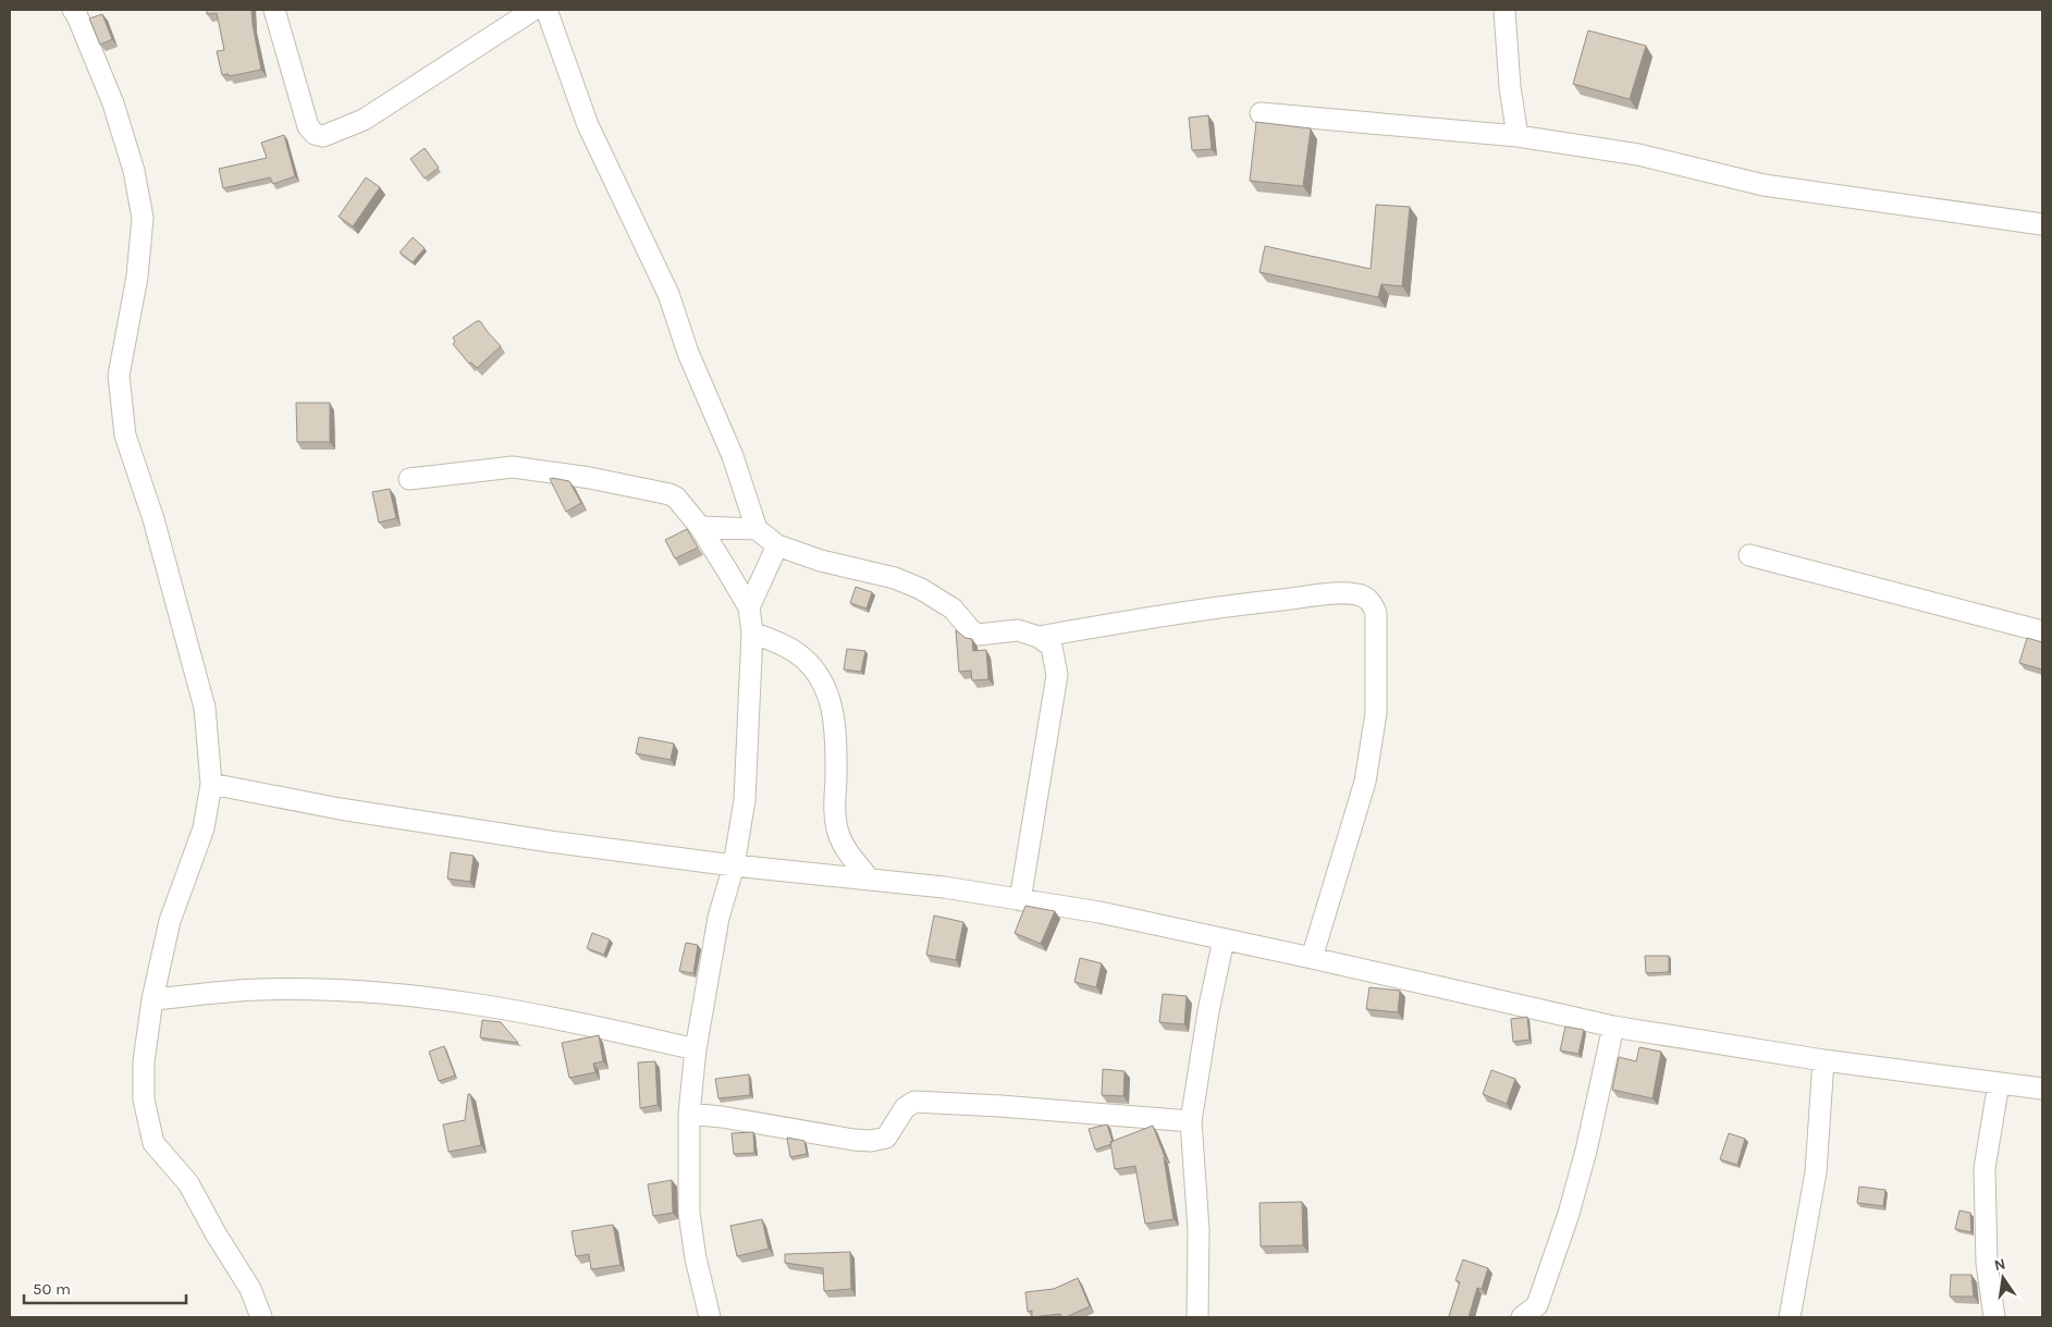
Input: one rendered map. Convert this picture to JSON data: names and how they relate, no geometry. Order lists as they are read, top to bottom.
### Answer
{
  "scale_bar": "50 m",
  "north": "top"
}
